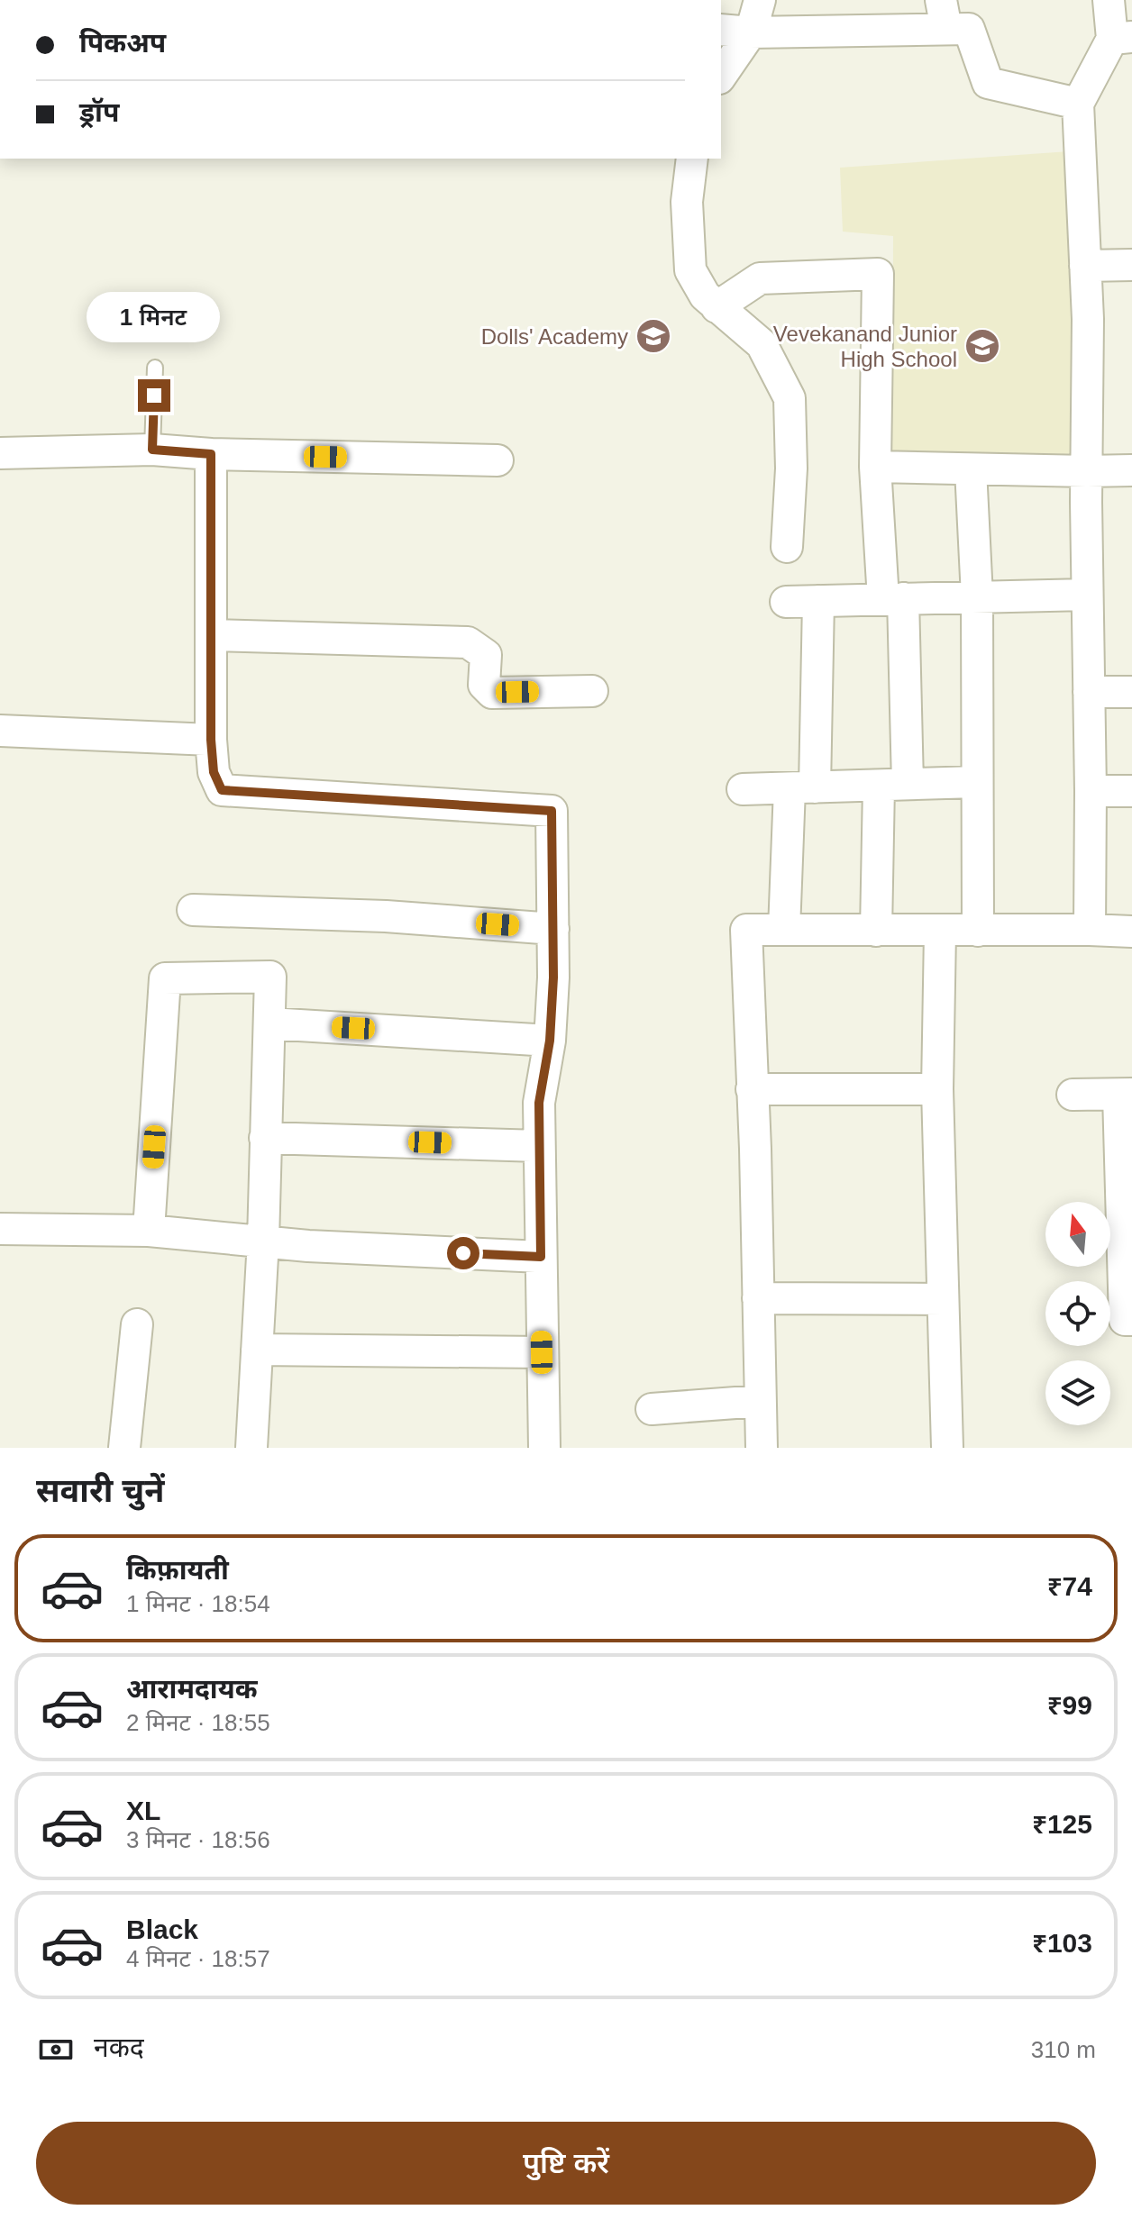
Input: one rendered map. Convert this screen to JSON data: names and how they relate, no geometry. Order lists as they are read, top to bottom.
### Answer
{
  "places": {
    "school or university": ["Dolls' Academy", "Vevekanand Junior High School"]
  },
  "north": "top",
  "page": {
    "banner": ["पिकअप", "ड्रॉप"],
    "bubble": "1 मिनट",
    "heading": "सवारी चुनें",
    "list": [
      {
        "name": "किफ़ायती",
        "note": "1 मिनट · 18:54",
        "value": "₹74"
      },
      {
        "name": "आरामदायक",
        "note": "2 मिनट · 18:55",
        "value": "₹99"
      },
      {
        "name": "XL",
        "note": "3 मिनट · 18:56",
        "value": "₹125"
      },
      {
        "name": "Black",
        "note": "4 मिनट · 18:57",
        "value": "₹103"
      }
    ],
    "pay": ["नकद", "310 m"],
    "buttons": "पुष्टि करें"
  }
}
